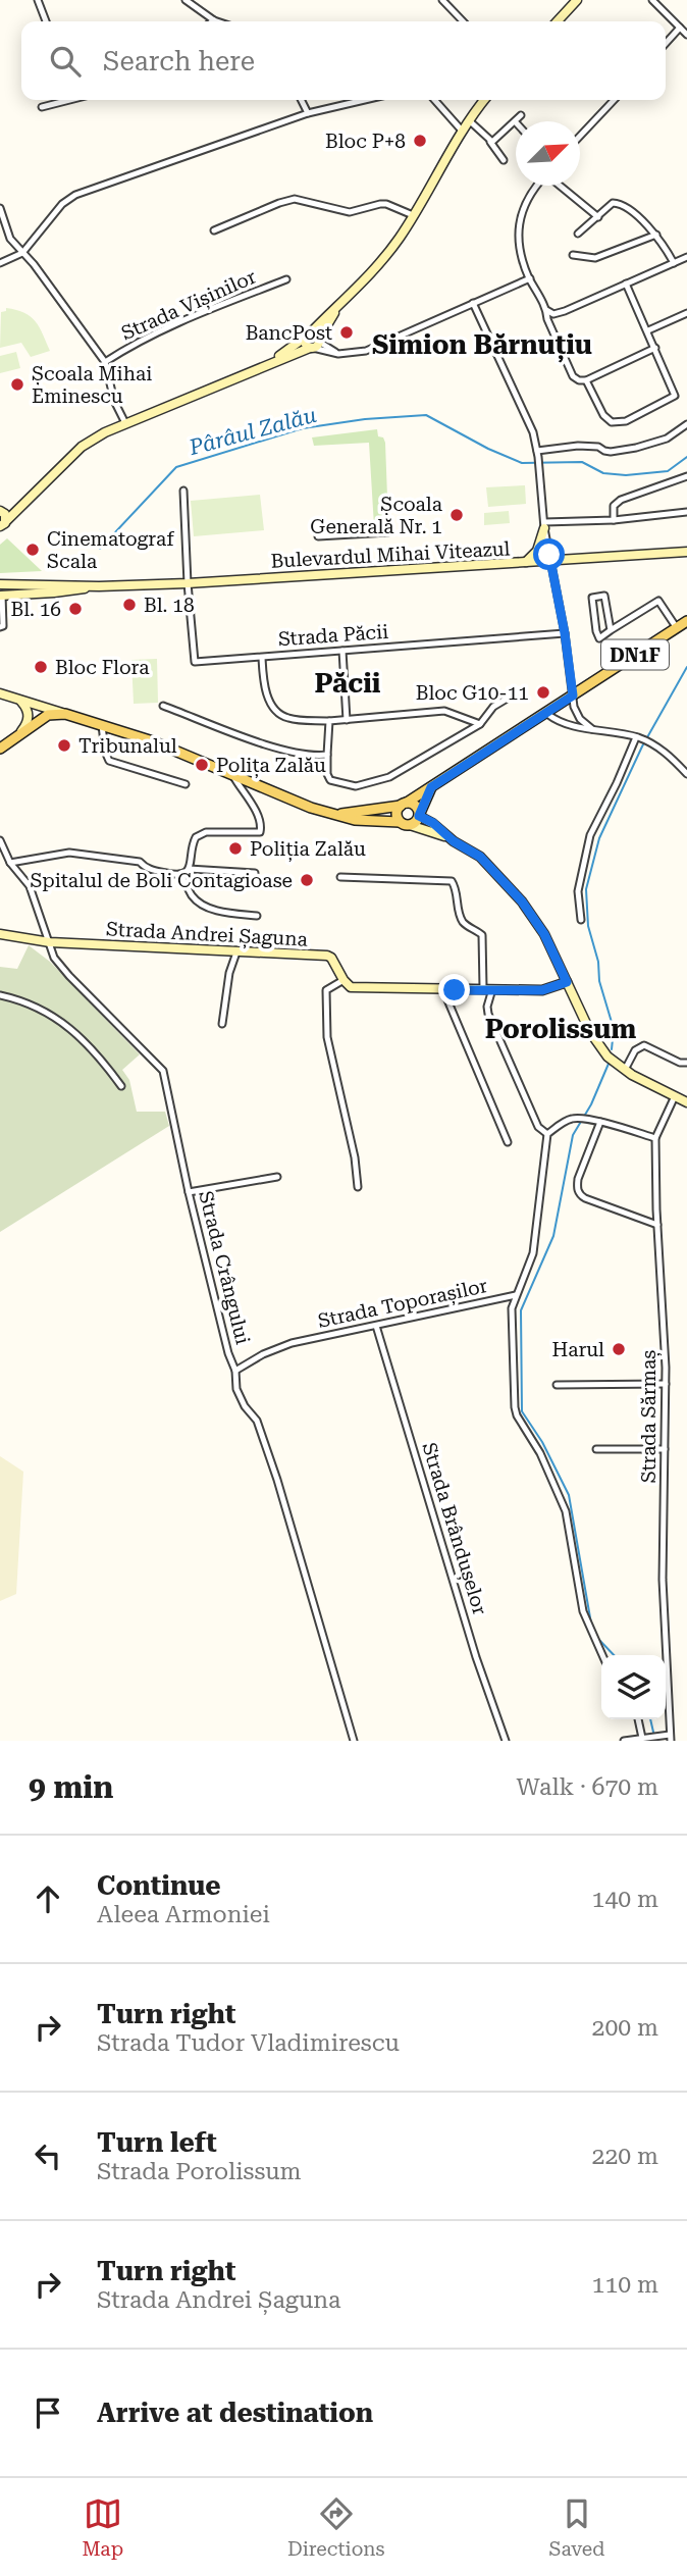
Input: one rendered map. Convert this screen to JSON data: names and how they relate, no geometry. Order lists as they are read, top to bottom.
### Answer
{
  "streets": {
    "main road": ["Bulevardul Mihai Viteazul", "DN1F", "Strada Andrei Șaguna"],
    "street": [
      "Strada Vișinilor",
      "Strada Păcii",
      "Strada Crângului",
      "Strada Toporașilor",
      "Strada Sărmaș",
      "Strada Brândușelor"
    ]
  },
  "crossings": [
    ["Bulevardul Mihai Viteazul", "Strada Păcii"],
    ["Strada Andrei Șaguna", "Strada Crângului"],
    ["Strada Crângului", "Strada Toporașilor"],
    ["Strada Toporașilor", "Strada Brândușelor"]
  ],
  "districts": ["Simion Bărnuțiu", "Păcii", "Porolissum"],
  "water": ["Pârâul Zalău"],
  "places": [
    "Bloc P+8",
    "BancPost",
    "Școala Mihai Eminescu",
    "Școala Generală Nr. 1",
    "Cinematograf Scala",
    "Bl. 18",
    "Bl. 16",
    "Bloc Flora",
    "Bloc G10-11",
    "Tribunalul",
    "Polița Zalău",
    "Poliția Zalău",
    "Spitalul de Boli Contagioase",
    "Harul"
  ],
  "north": "top right",
  "page": {
    "search": "Search here",
    "heading": ["9 min", "Walk · 670 m"],
    "list": [
      ["Continue", "Aleea Armoniei", "140 m"],
      ["Turn right", "Strada Tudor Vladimirescu", "200 m"],
      ["Turn left", "Strada Porolissum", "220 m"],
      ["Turn right", "Strada Andrei Șaguna", "110 m"],
      "Arrive at destination"
    ],
    "nav": ["Map", "Directions", "Saved"]
  }
}
